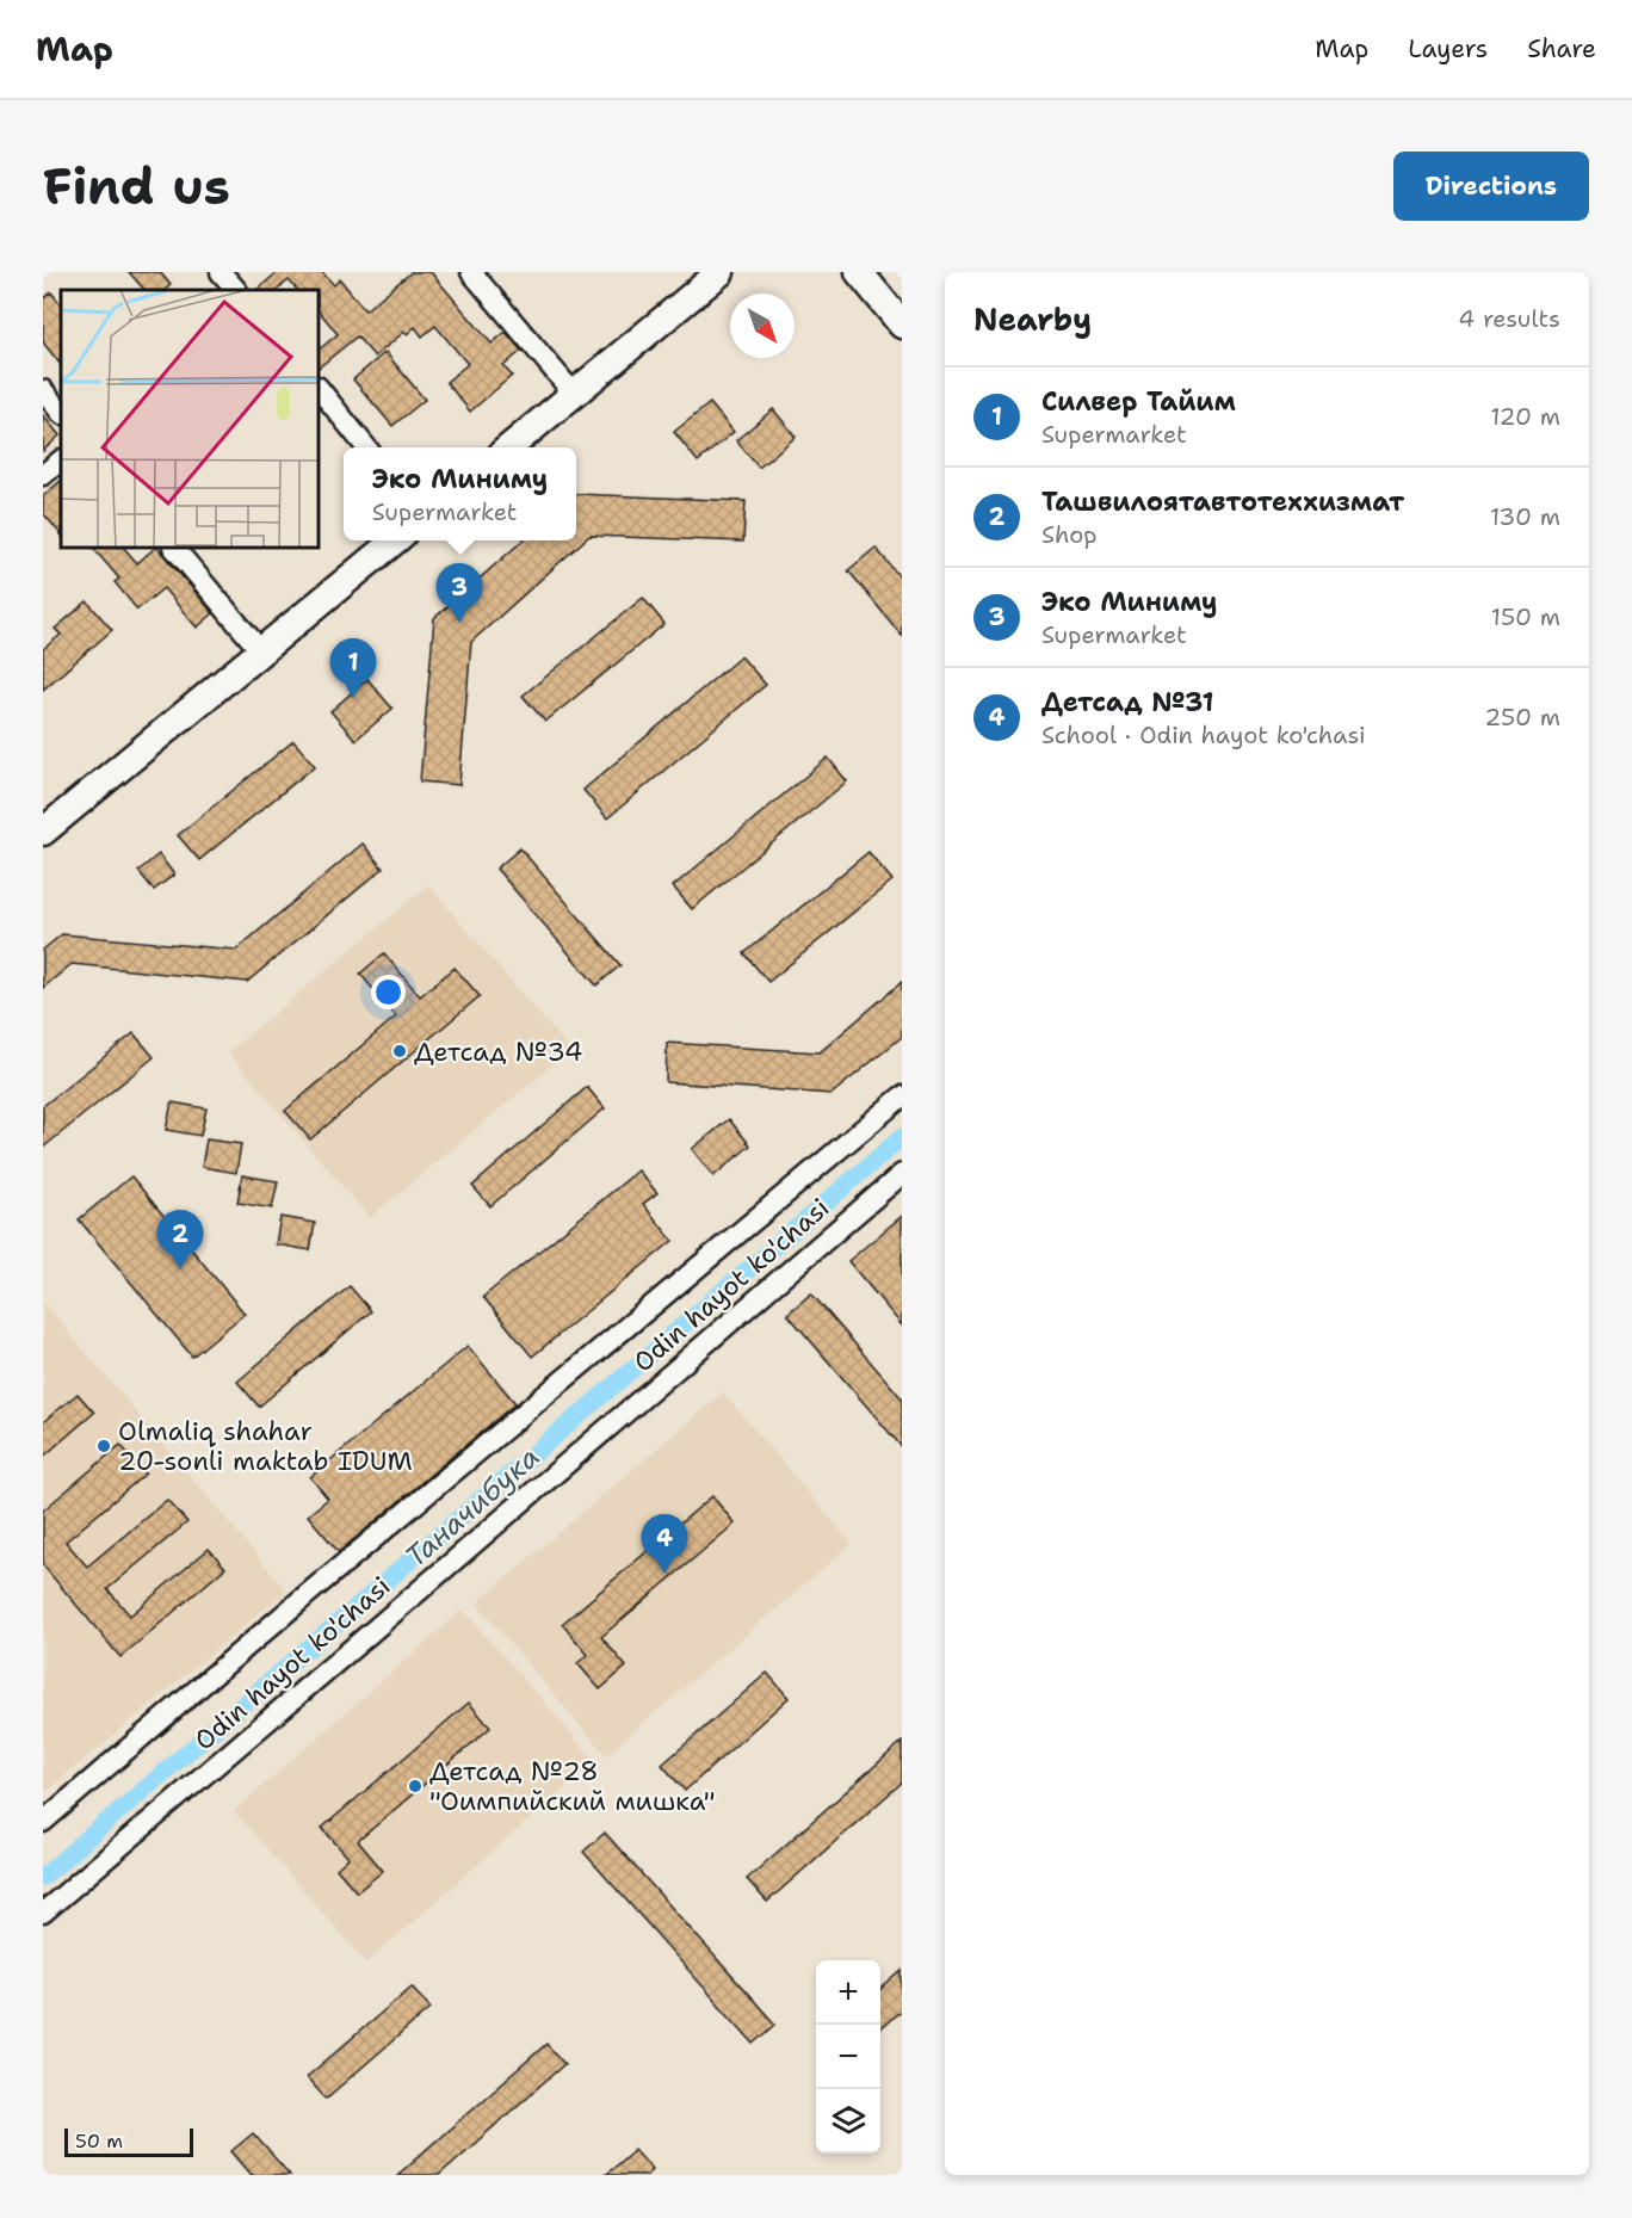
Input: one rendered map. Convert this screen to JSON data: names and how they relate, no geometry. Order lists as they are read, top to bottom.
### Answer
{
  "streets": {
    "street": ["Odin hayot ko'chasi"]
  },
  "water": ["Таначибука"],
  "places": ["Детсад №34", "Olmaliq shahar 20-sonli maktab IDUM", "Детсад №28 \"Оимпийский мишка\""],
  "scale_bar": "50 m",
  "north": "bottom right",
  "page": {
    "header": "Map",
    "nav": ["Map", "Layers", "Share"],
    "buttons": "Directions",
    "title": "Find us",
    "heading": ["Nearby", "4 results"],
    "list": [
      {
        "mark": "1",
        "name": "Силвер Тайим",
        "note": "Supermarket",
        "value": "120 m"
      },
      {
        "mark": "2",
        "name": "Ташвилоятавтотеххизмат",
        "note": "Shop",
        "value": "130 m"
      },
      {
        "mark": "3",
        "name": "Эко Миниму",
        "note": "Supermarket",
        "value": "150 m"
      },
      {
        "mark": "4",
        "name": "Детсад №31",
        "note": "School · Odin hayot ko'chasi",
        "value": "250 m"
      }
    ],
    "popup": ["Эко Миниму", "Supermarket"],
    "pins": [
      "3",
      "1",
      "2",
      "4"
    ],
    "map_buttons": ["+", "−"],
    "scale": "50 m"
  }
}
